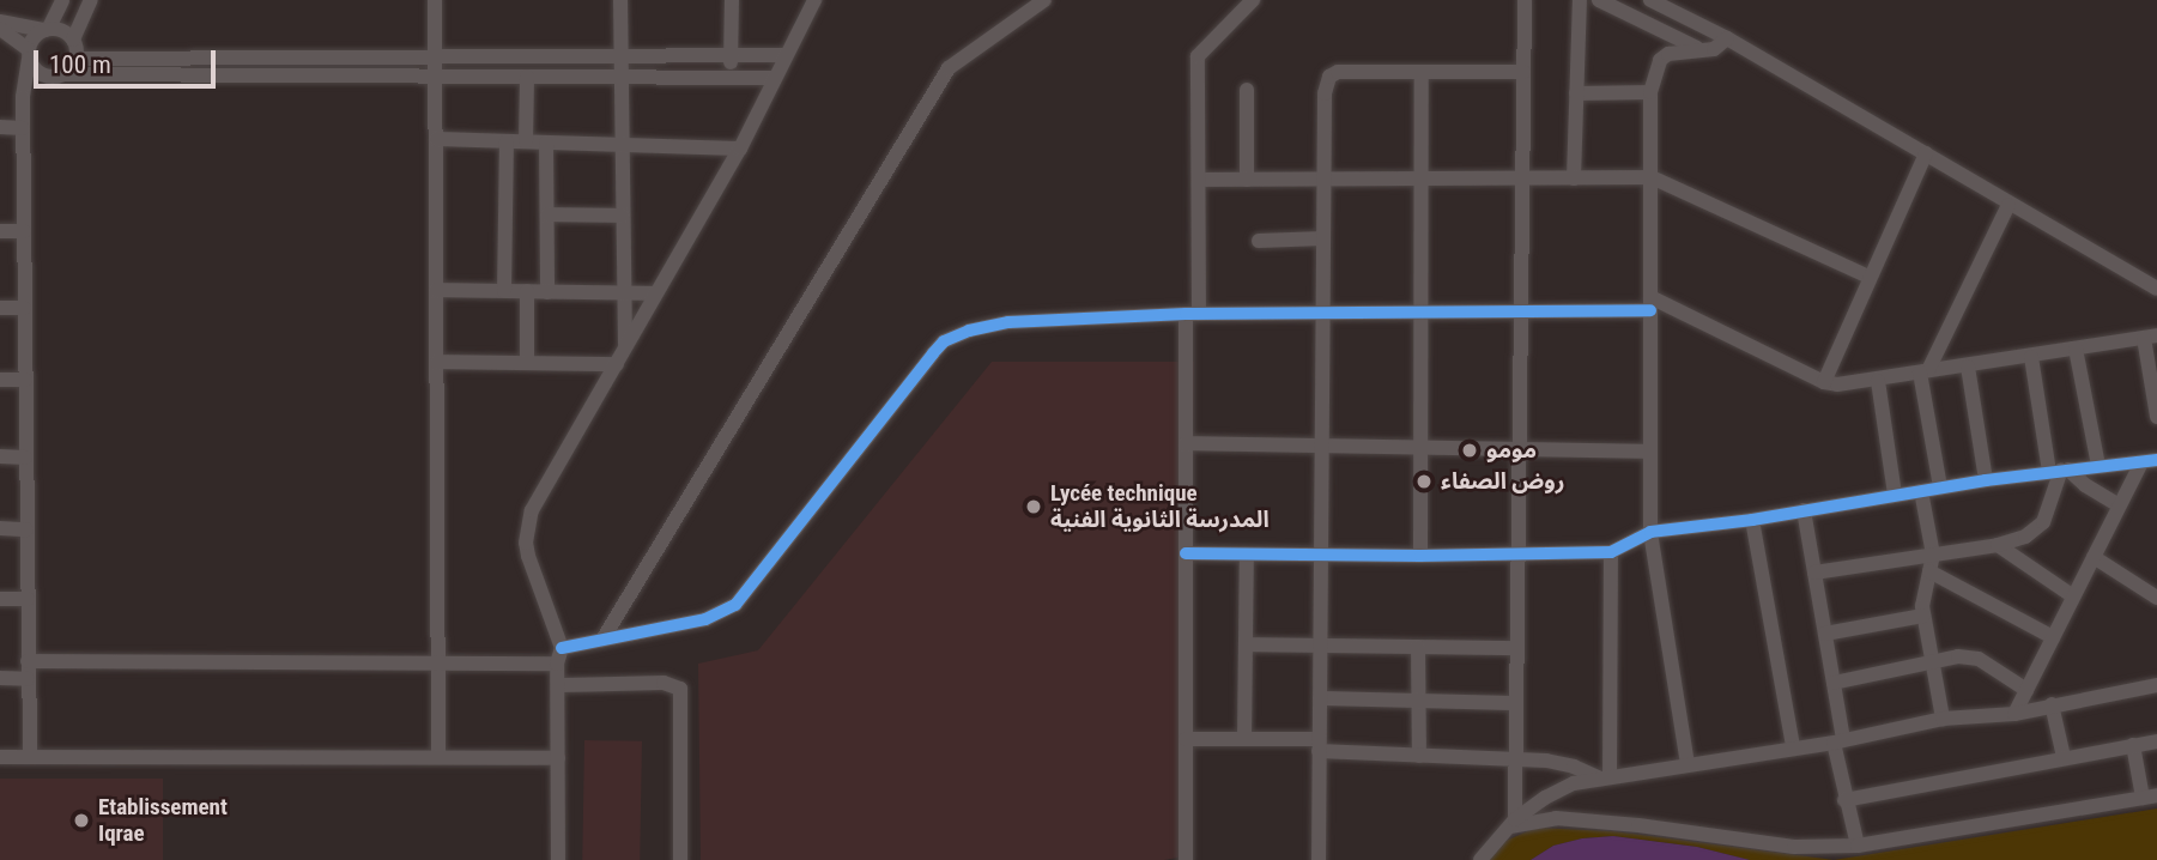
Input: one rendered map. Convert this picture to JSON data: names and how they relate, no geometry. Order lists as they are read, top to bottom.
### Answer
{
  "places": [
    "مومو",
    "روض الصفاء",
    "Lycée technique المدرسة الثانوية الفنية",
    "Etablissement Iqrae"
  ],
  "scale_bar": "100 m"
}
